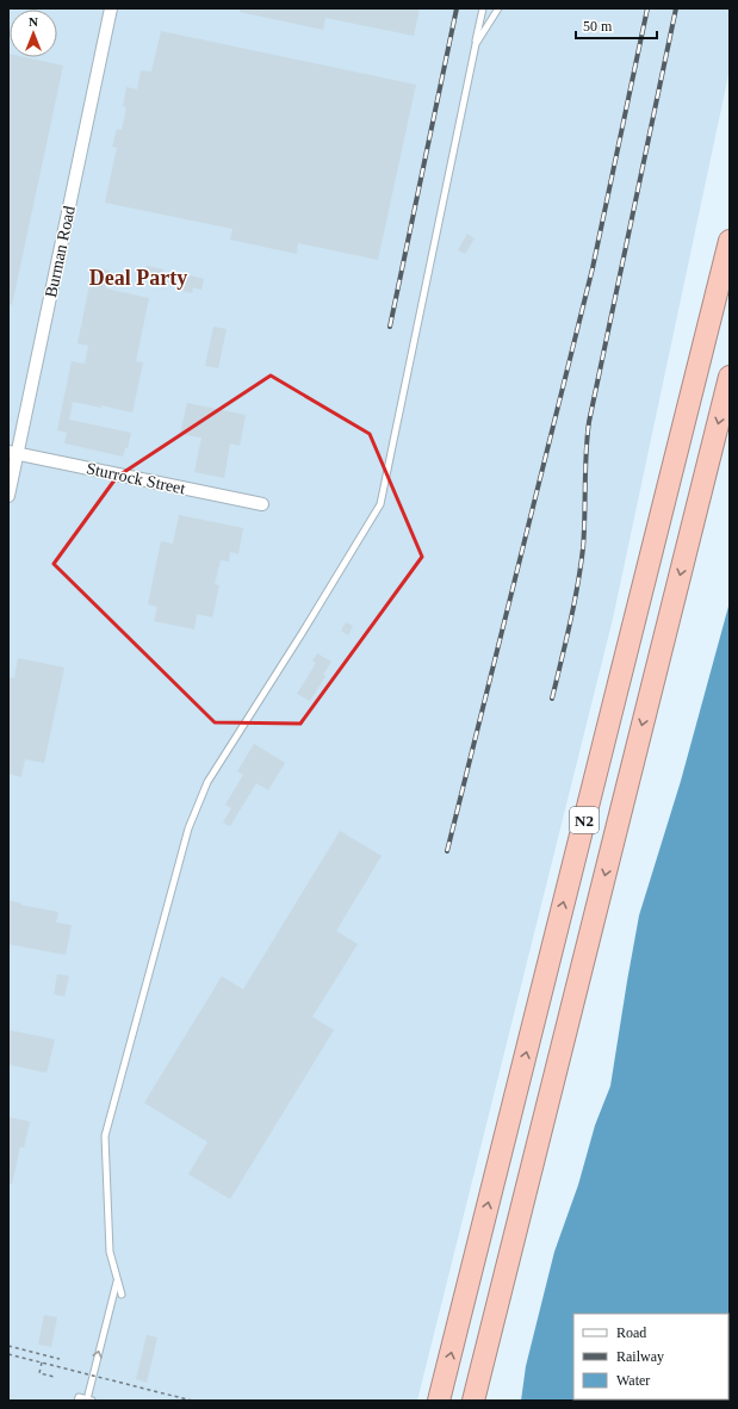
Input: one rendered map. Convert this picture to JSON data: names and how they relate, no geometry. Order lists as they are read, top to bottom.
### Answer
{
  "streets": {
    "highway": ["N2"],
    "street": ["Burman Road", "Sturrock Street"]
  },
  "crossings": [
    ["Burman Road", "Sturrock Street"]
  ],
  "districts": ["Deal Party"],
  "legend": ["Road", "Railway", "Water"],
  "scale_bar": "50 m",
  "north": "top"
}
